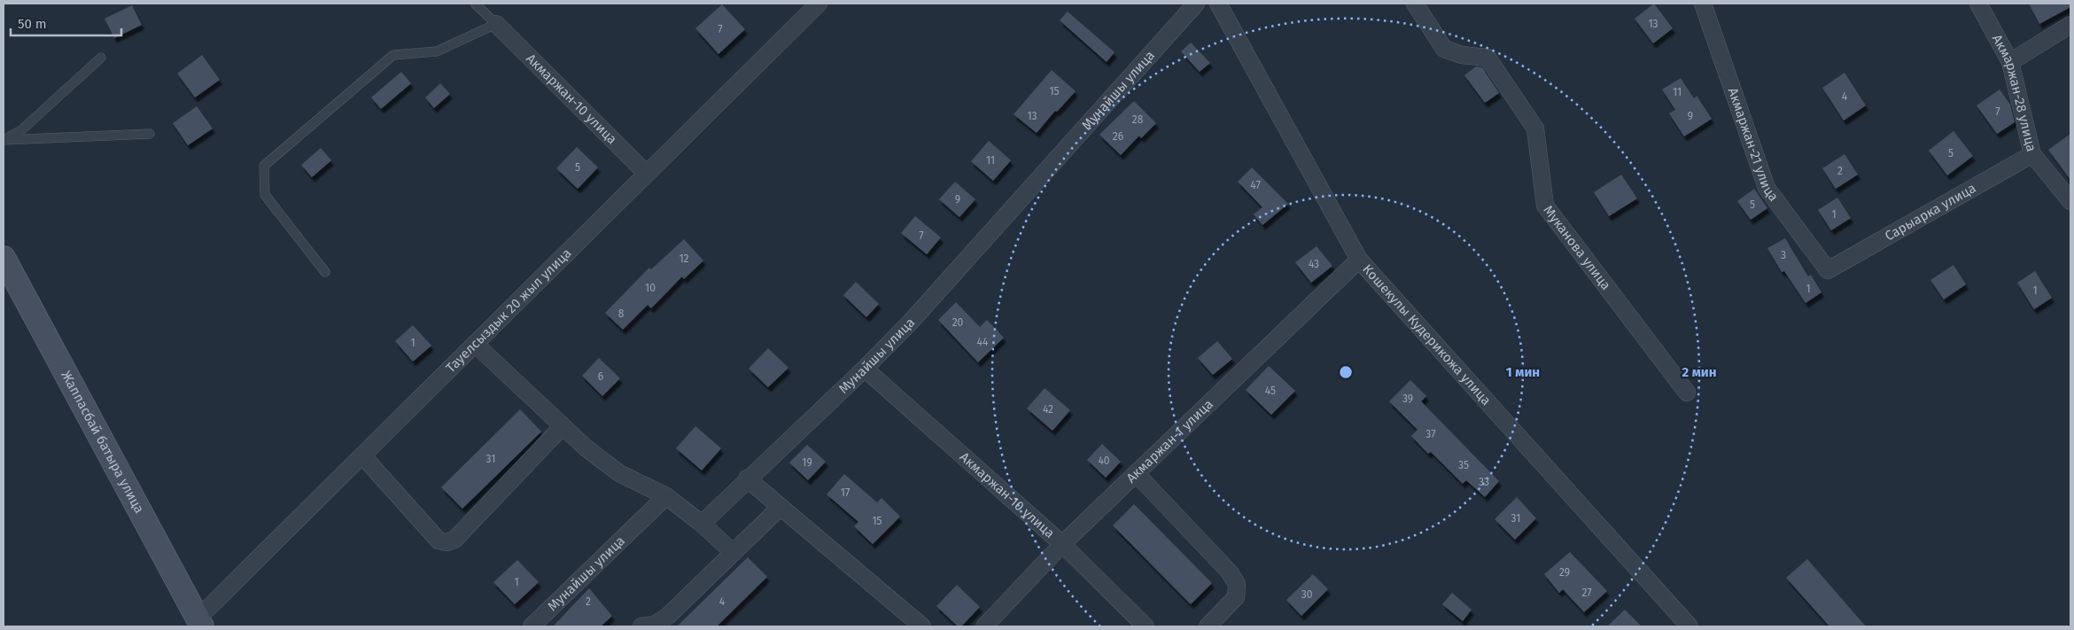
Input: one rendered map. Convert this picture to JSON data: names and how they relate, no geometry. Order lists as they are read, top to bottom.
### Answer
{
  "streets": {
    "main road": ["Жаппасбай батыра улица"],
    "street": [
      "Мунайшы улица",
      "Акмаржан-28 улица",
      "Акмаржан-10 улица",
      "Акмаржан-21 улица",
      "Сарыарка улица",
      "Муканова улица",
      "Тауелсыздык 20 жыл улица",
      "Кошекулы Кудерикожа улица",
      "Акмаржан-1 улица"
    ]
  },
  "crossings": [
    ["Мунайшы улица", "Акмаржан-10 улица"],
    ["Акмаржан-28 улица", "Сарыарка улица"],
    ["Акмаржан-10 улица", "Тауелсыздык 20 жыл улица"],
    ["Акмаржан-10 улица", "Акмаржан-1 улица"],
    ["Акмаржан-21 улица", "Сарыарка улица"],
    ["Тауелсыздык 20 жыл улица", "Жаппасбай батыра улица"],
    ["Кошекулы Кудерикожа улица", "Акмаржан-1 улица"]
  ],
  "house_numbers": [
    "13",
    "7",
    "15",
    "11",
    "4",
    "7",
    "13",
    "9",
    "28",
    "26",
    "5",
    "11",
    "5",
    "2",
    "47",
    "9",
    "5",
    "1",
    "7",
    "3",
    "12",
    "43",
    "10",
    "1",
    "1",
    "8",
    "20",
    "44",
    "1",
    "6",
    "45",
    "39",
    "42",
    "37",
    "31",
    "40",
    "19",
    "35",
    "33",
    "17",
    "31",
    "15",
    "29",
    "1",
    "27",
    "30",
    "2",
    "4"
  ],
  "scale_bar": "50 m",
  "rings": ["1 мин", "2 мин"]
}
